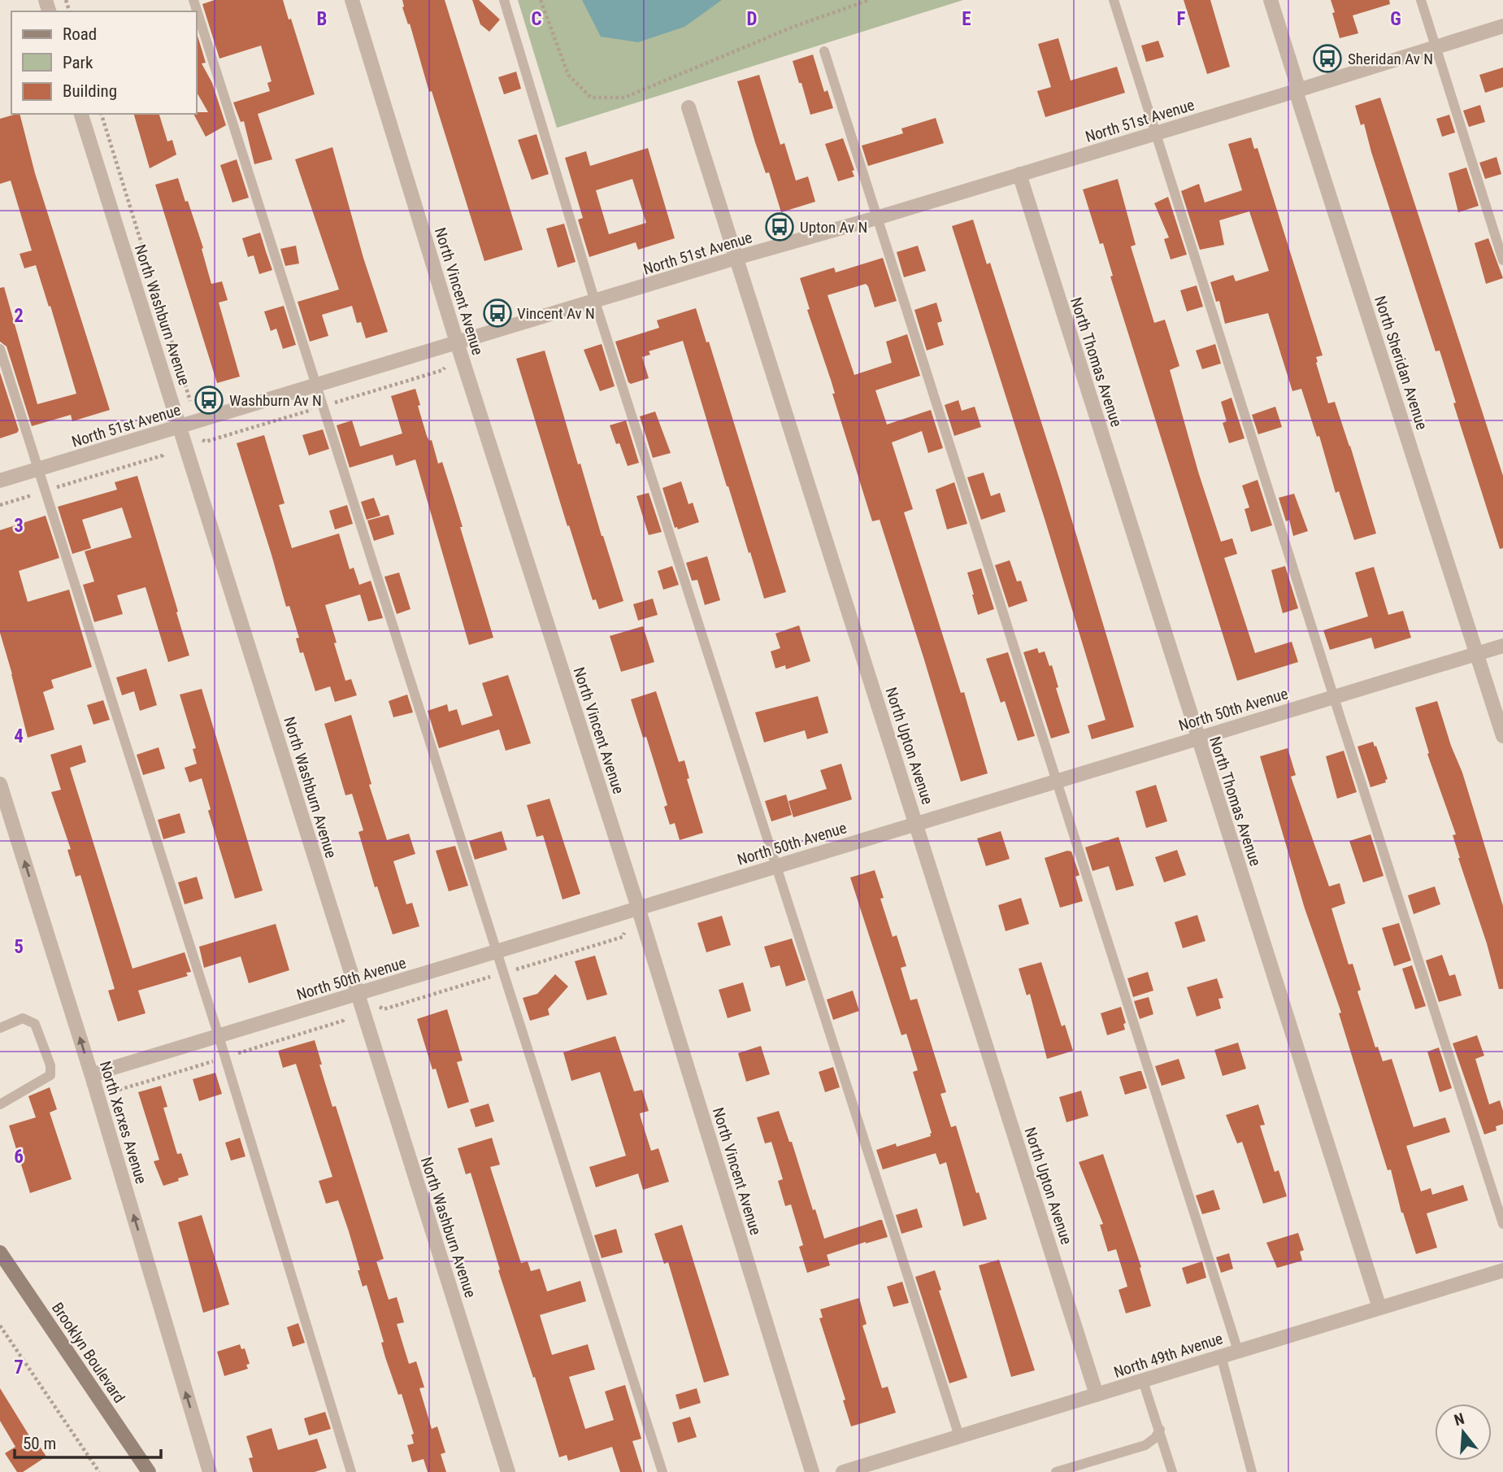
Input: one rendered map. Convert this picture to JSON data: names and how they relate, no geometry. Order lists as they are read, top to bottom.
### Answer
{
  "streets": {
    "main road": ["Brooklyn Boulevard"],
    "street": [
      "North 51st Avenue",
      "North Vincent Avenue",
      "North Washburn Avenue",
      "North Thomas Avenue",
      "North Sheridan Avenue",
      "North 50th Avenue",
      "North Upton Avenue",
      "North Xerxes Avenue",
      "North 49th Avenue"
    ]
  },
  "crossings": [
    ["North 51st Avenue", "North Vincent Avenue"],
    ["North 51st Avenue", "North Washburn Avenue"],
    ["North 51st Avenue", "North Thomas Avenue"],
    ["North 51st Avenue", "North Sheridan Avenue"],
    ["North 51st Avenue", "North Upton Avenue"],
    ["North Vincent Avenue", "North 50th Avenue"],
    ["North Washburn Avenue", "North 50th Avenue"],
    ["North Thomas Avenue", "North 50th Avenue"],
    ["North Thomas Avenue", "North 49th Avenue"],
    ["North Sheridan Avenue", "North 50th Avenue"],
    ["North 50th Avenue", "North Upton Avenue"],
    ["North 50th Avenue", "North Xerxes Avenue"],
    ["North Upton Avenue", "North 49th Avenue"]
  ],
  "one_way": ["North Xerxes Avenue"],
  "places": {
    "bus stop": [
      "Sheridan Av N",
      "Upton Av N",
      "Vincent Av N",
      "Washburn Av N"
    ]
  },
  "legend": ["Road", "Park", "Building"],
  "scale_bar": "50 m",
  "north": "top",
  "grid": {
    "columns": [
      "B",
      "C",
      "D",
      "E",
      "F",
      "G"
    ],
    "rows": [
      "2",
      "3",
      "4",
      "5",
      "6",
      "7"
    ]
  }
}
